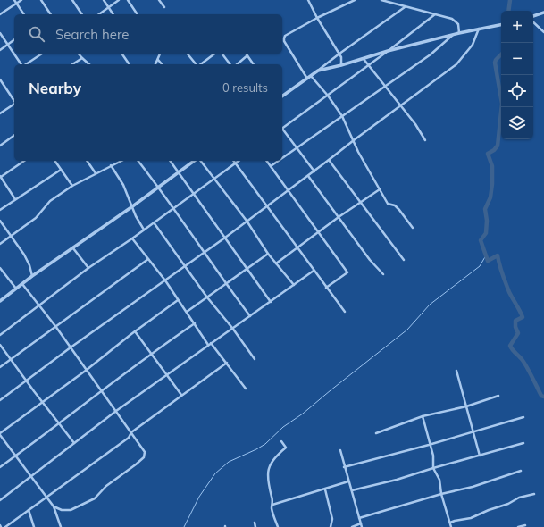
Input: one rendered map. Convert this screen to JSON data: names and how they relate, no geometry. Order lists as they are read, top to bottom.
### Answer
{
  "page": {
    "map_buttons": ["+", "−"],
    "search": "Search here",
    "heading": ["Nearby", "0 results"]
  }
}
